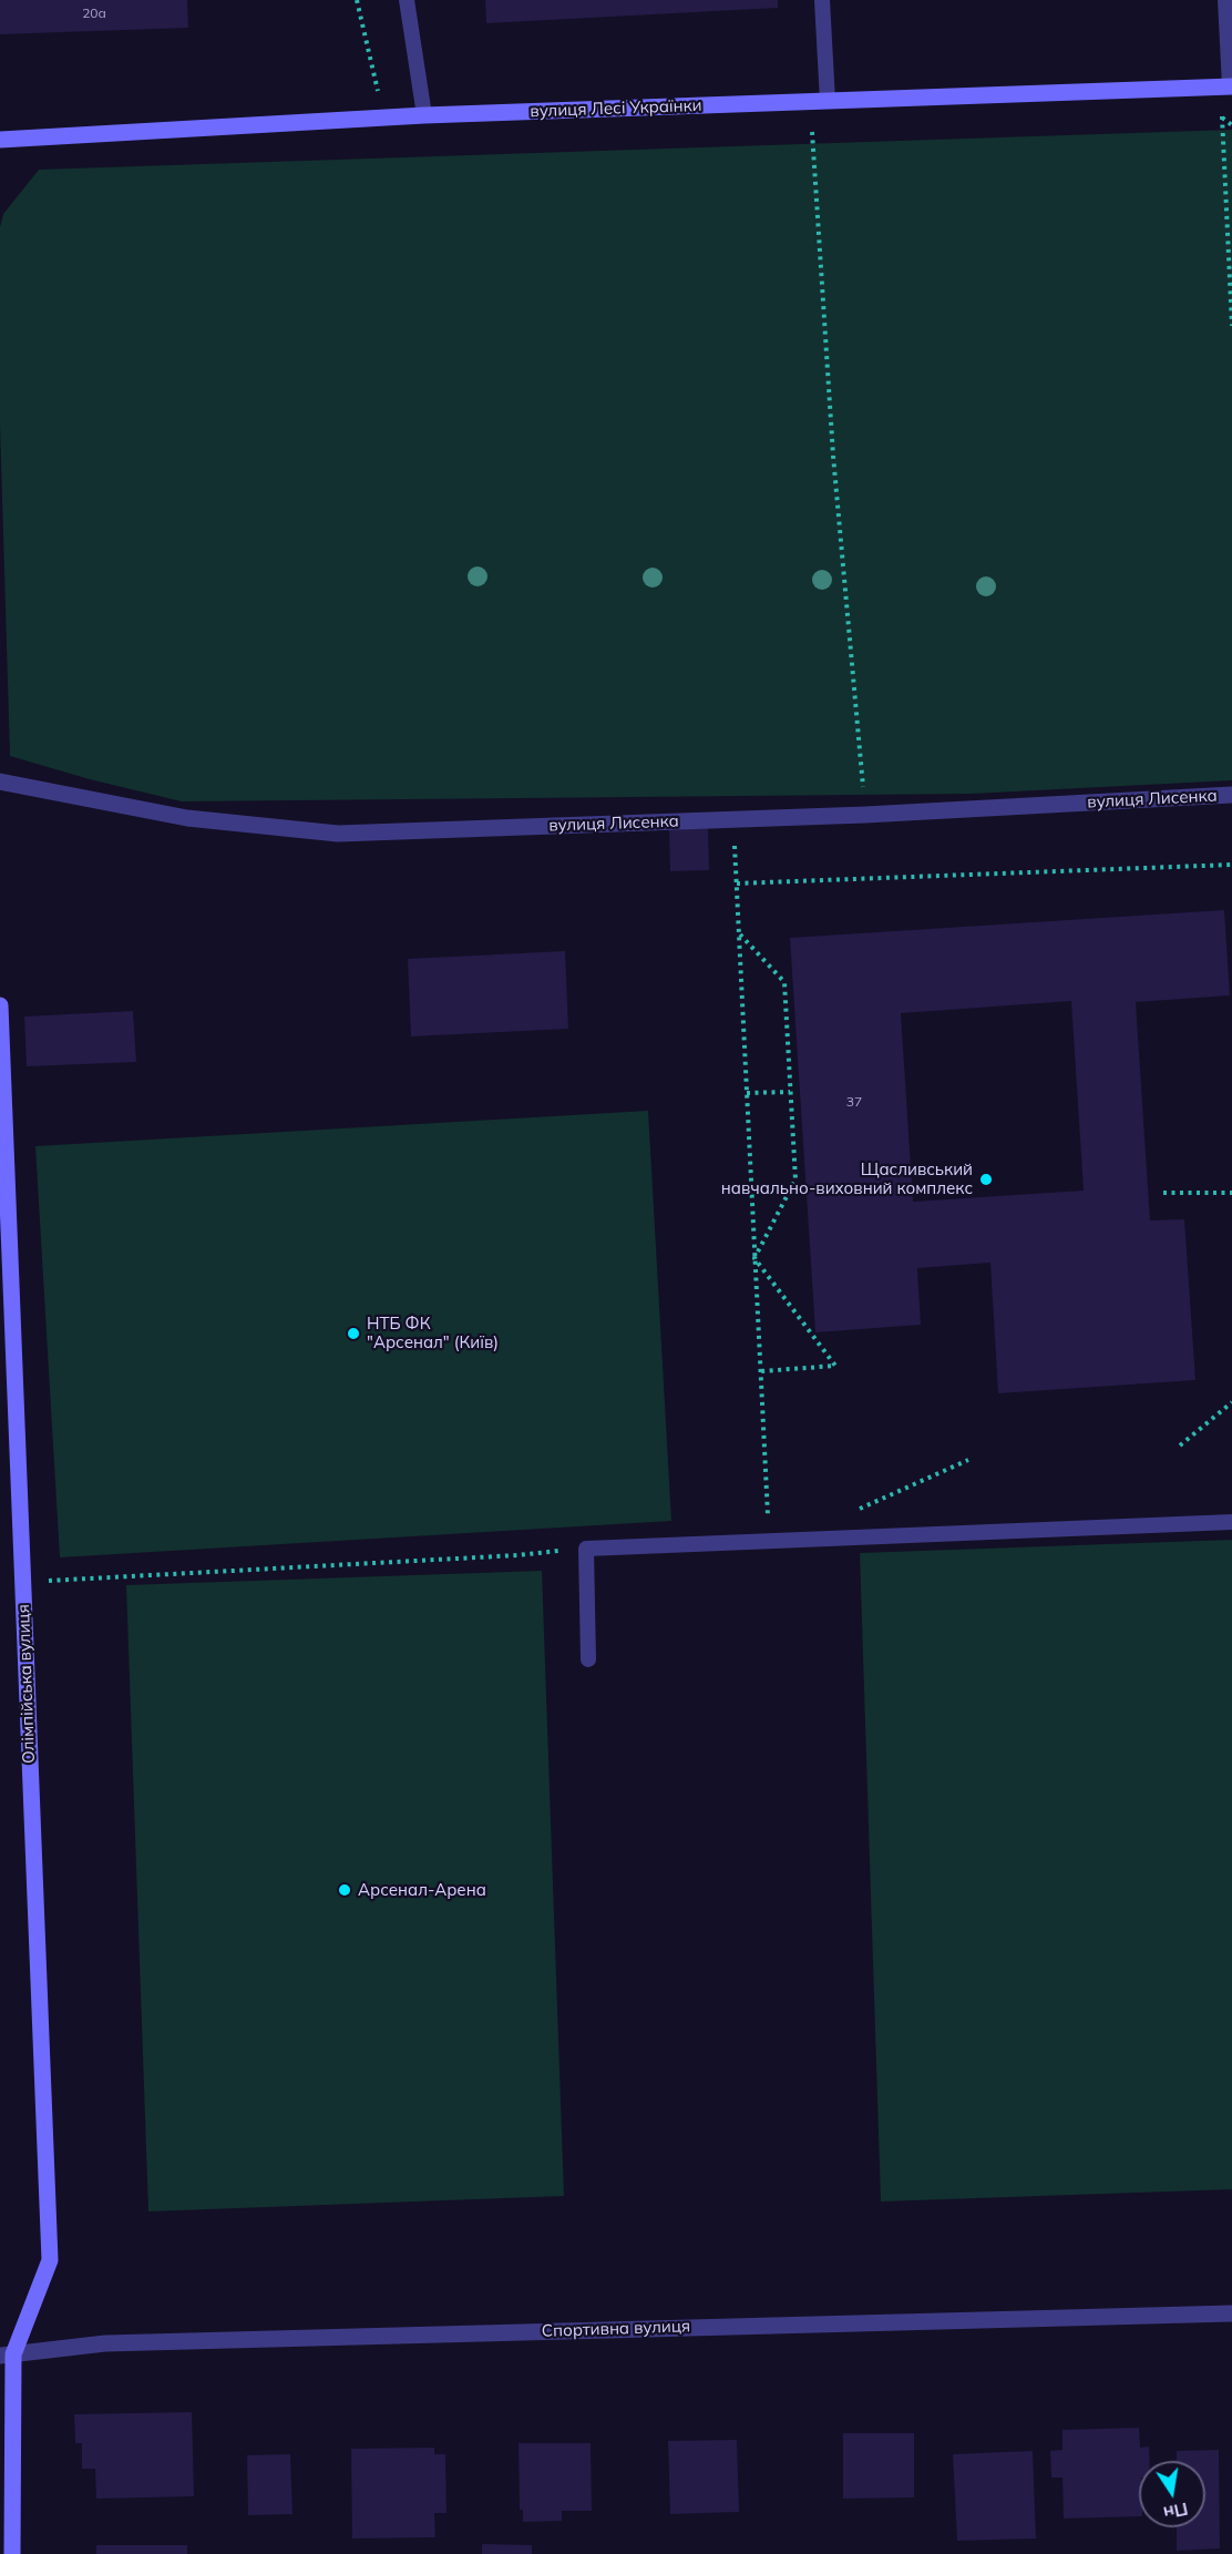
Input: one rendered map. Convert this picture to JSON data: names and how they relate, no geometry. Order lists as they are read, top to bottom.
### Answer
{
  "streets": {
    "street": [
      "вулиця Лесі Українки",
      "вулиця Лисенка",
      "Олімпійська вулиця",
      "Спортивна вулиця"
    ]
  },
  "crossings": [
    ["Олімпійська вулиця", "Спортивна вулиця"]
  ],
  "places": ["Щасливський навчально-виховний комплекс", "НТБ ФК \"Арсенал\" (Київ)", "Арсенал-Арена"],
  "house_numbers": ["20а", "37"],
  "north": "bottom"
}
